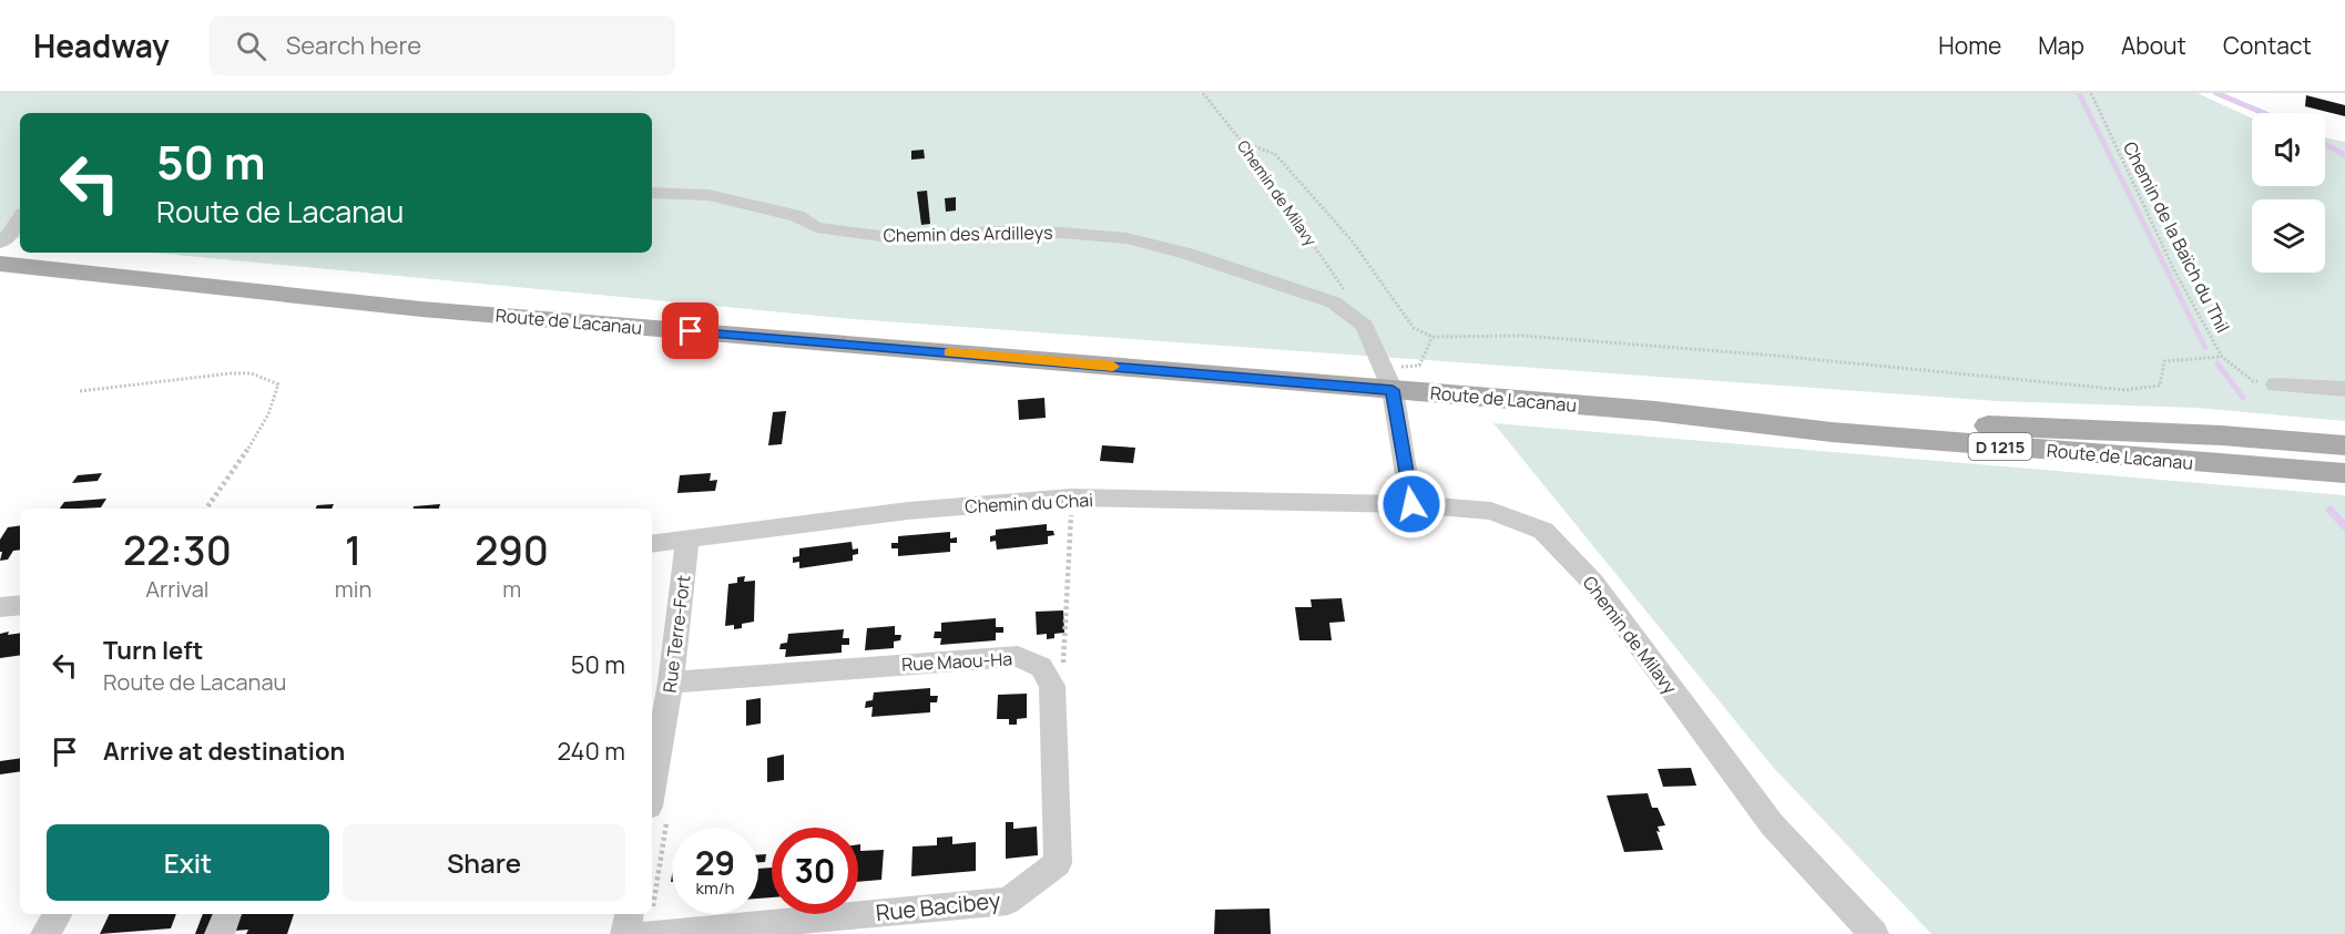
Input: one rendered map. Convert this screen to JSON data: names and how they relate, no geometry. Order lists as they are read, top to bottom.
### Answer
{
  "streets": {
    "main road": ["Route de Lacanau", "D 1215"],
    "street": [
      "Chemin de Milavy",
      "Chemin des Ardilleys",
      "Chemin du Chai",
      "Rue Terre-Fort",
      "Rue Maou-Ha",
      "Rue Bacibey"
    ],
    "path": ["Chemin de la Baïch du Thil"]
  },
  "crossings": [
    ["Chemin de Milavy", "Chemin du Chai"],
    ["Chemin des Ardilleys", "Route de Lacanau"],
    ["Chemin du Chai", "Rue Terre-Fort"],
    ["Rue Terre-Fort", "Rue Maou-Ha"],
    ["Rue Maou-Ha", "Rue Bacibey"]
  ],
  "page": {
    "header": "Headway",
    "search": "Search here",
    "nav": [
      "Home",
      "Map",
      "About",
      "Contact"
    ],
    "turn": ["50 m", "Route de Lacanau"],
    "eta": [
      "22:30",
      "Arrival",
      "1",
      "min",
      "290",
      "m"
    ],
    "list": [
      {
        "name": "Turn left",
        "note": "Route de Lacanau",
        "value": "50 m"
      },
      {
        "name": "Arrive at destination",
        "value": "240 m"
      }
    ],
    "buttons": ["Exit", "Share"],
    "speed": "29 km/h",
    "limit": "30"
  }
}
